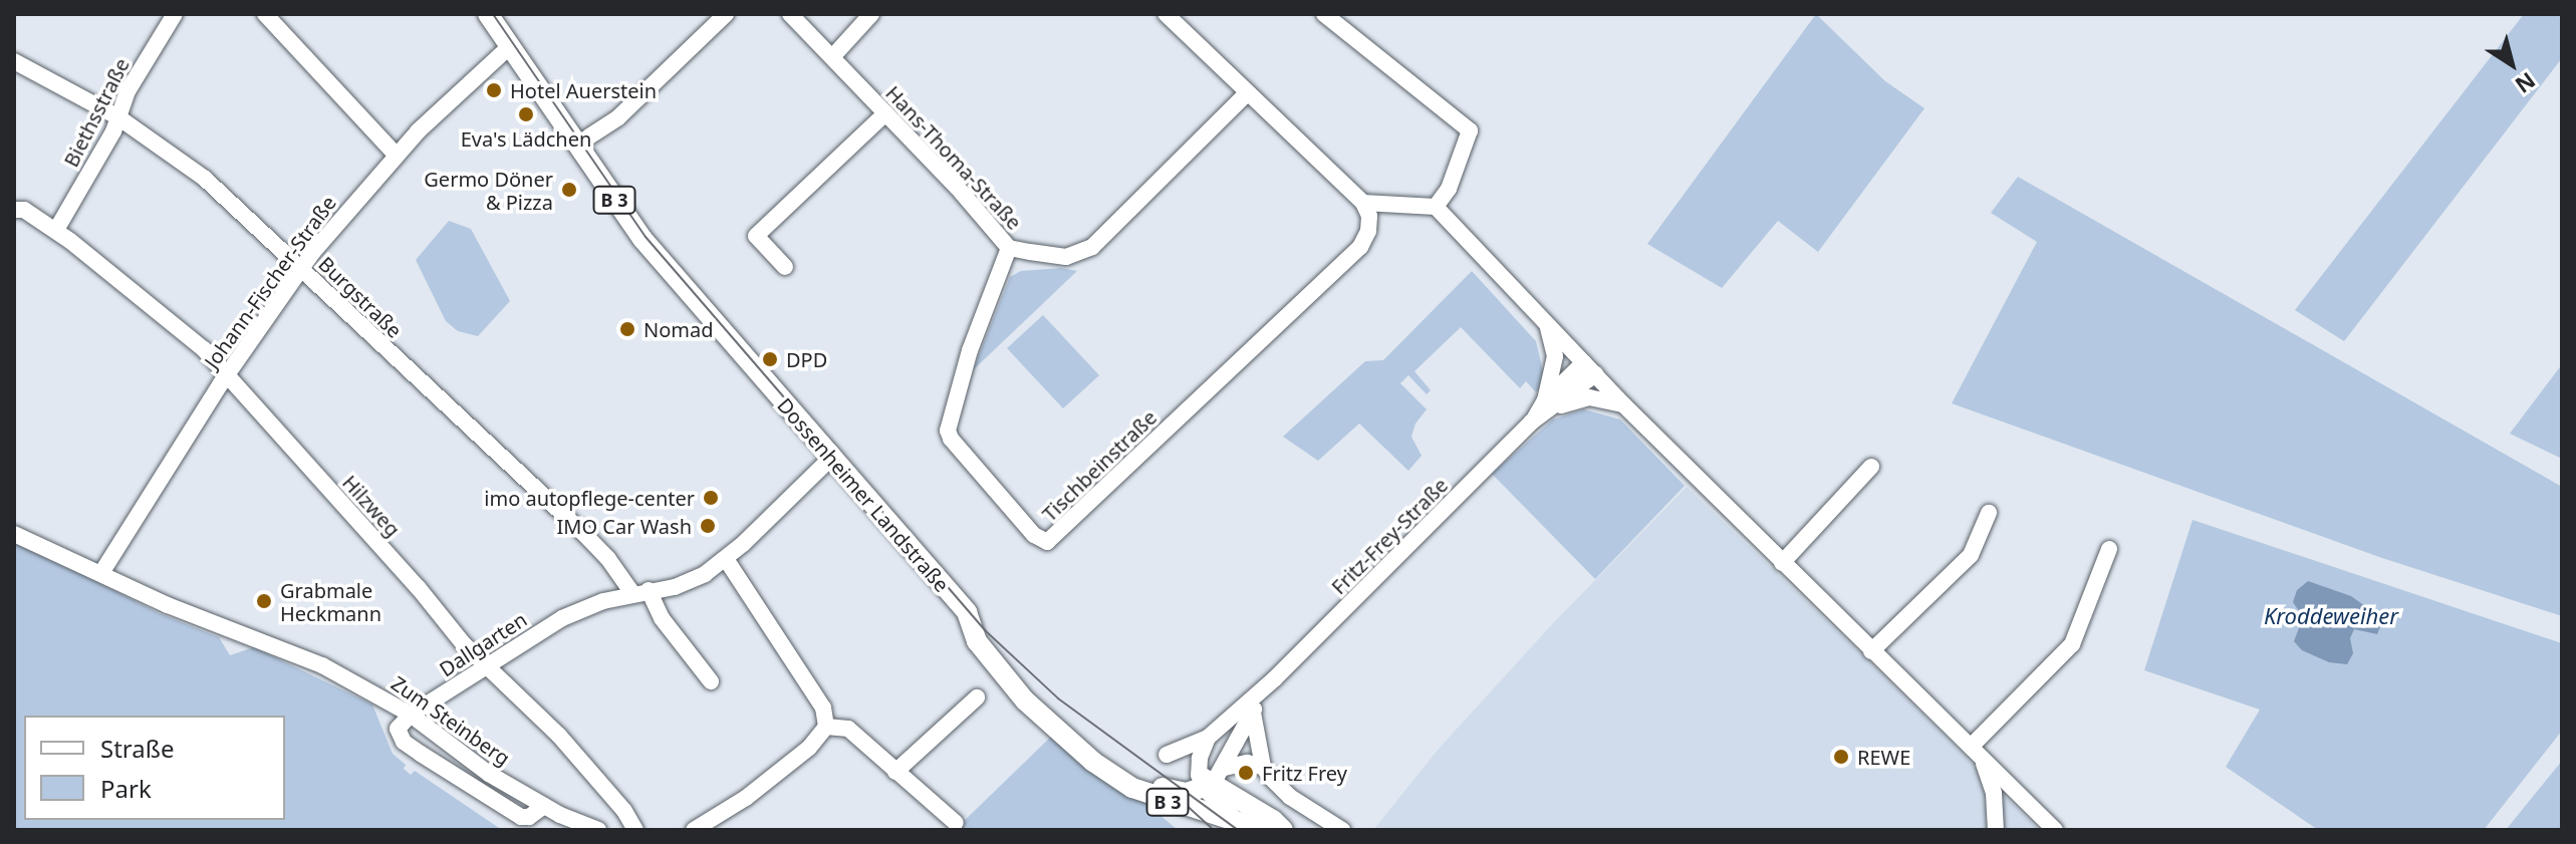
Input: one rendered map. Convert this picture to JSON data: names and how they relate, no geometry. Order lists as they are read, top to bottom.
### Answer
{
  "streets": {
    "main road": ["B 3", "Dossenheimer Landstraße"],
    "street": [
      "Biethsstraße",
      "Hans-Thoma-Straße",
      "Johann-Fischer-Straße",
      "Burgstraße",
      "Tischbeinstraße",
      "Hilzweg",
      "Fritz-Frey-Straße",
      "Dallgarten",
      "Zum Steinberg"
    ]
  },
  "crossings": [
    ["Biethsstraße", "Burgstraße"],
    ["Biethsstraße", "Hilzweg"],
    ["Hans-Thoma-Straße", "Tischbeinstraße"],
    ["Johann-Fischer-Straße", "Burgstraße"],
    ["Johann-Fischer-Straße", "Dossenheimer Landstraße"],
    ["Johann-Fischer-Straße", "Hilzweg"],
    ["Johann-Fischer-Straße", "Zum Steinberg"],
    ["Burgstraße", "Dallgarten"],
    ["Dossenheimer Landstraße", "Fritz-Frey-Straße"],
    ["Hilzweg", "Dallgarten"],
    ["Dallgarten", "Zum Steinberg"]
  ],
  "water": ["Kroddeweiher"],
  "places": [
    "Hotel Auerstein",
    "Eva's Lädchen",
    "Germo Döner & Pizza",
    "Nomad",
    "DPD",
    "imo autopflege-center",
    "IMO Car Wash",
    "Grabmale Heckmann",
    "REWE",
    "Fritz Frey"
  ],
  "legend": ["Straße", "Park"],
  "north": "bottom right"
}
